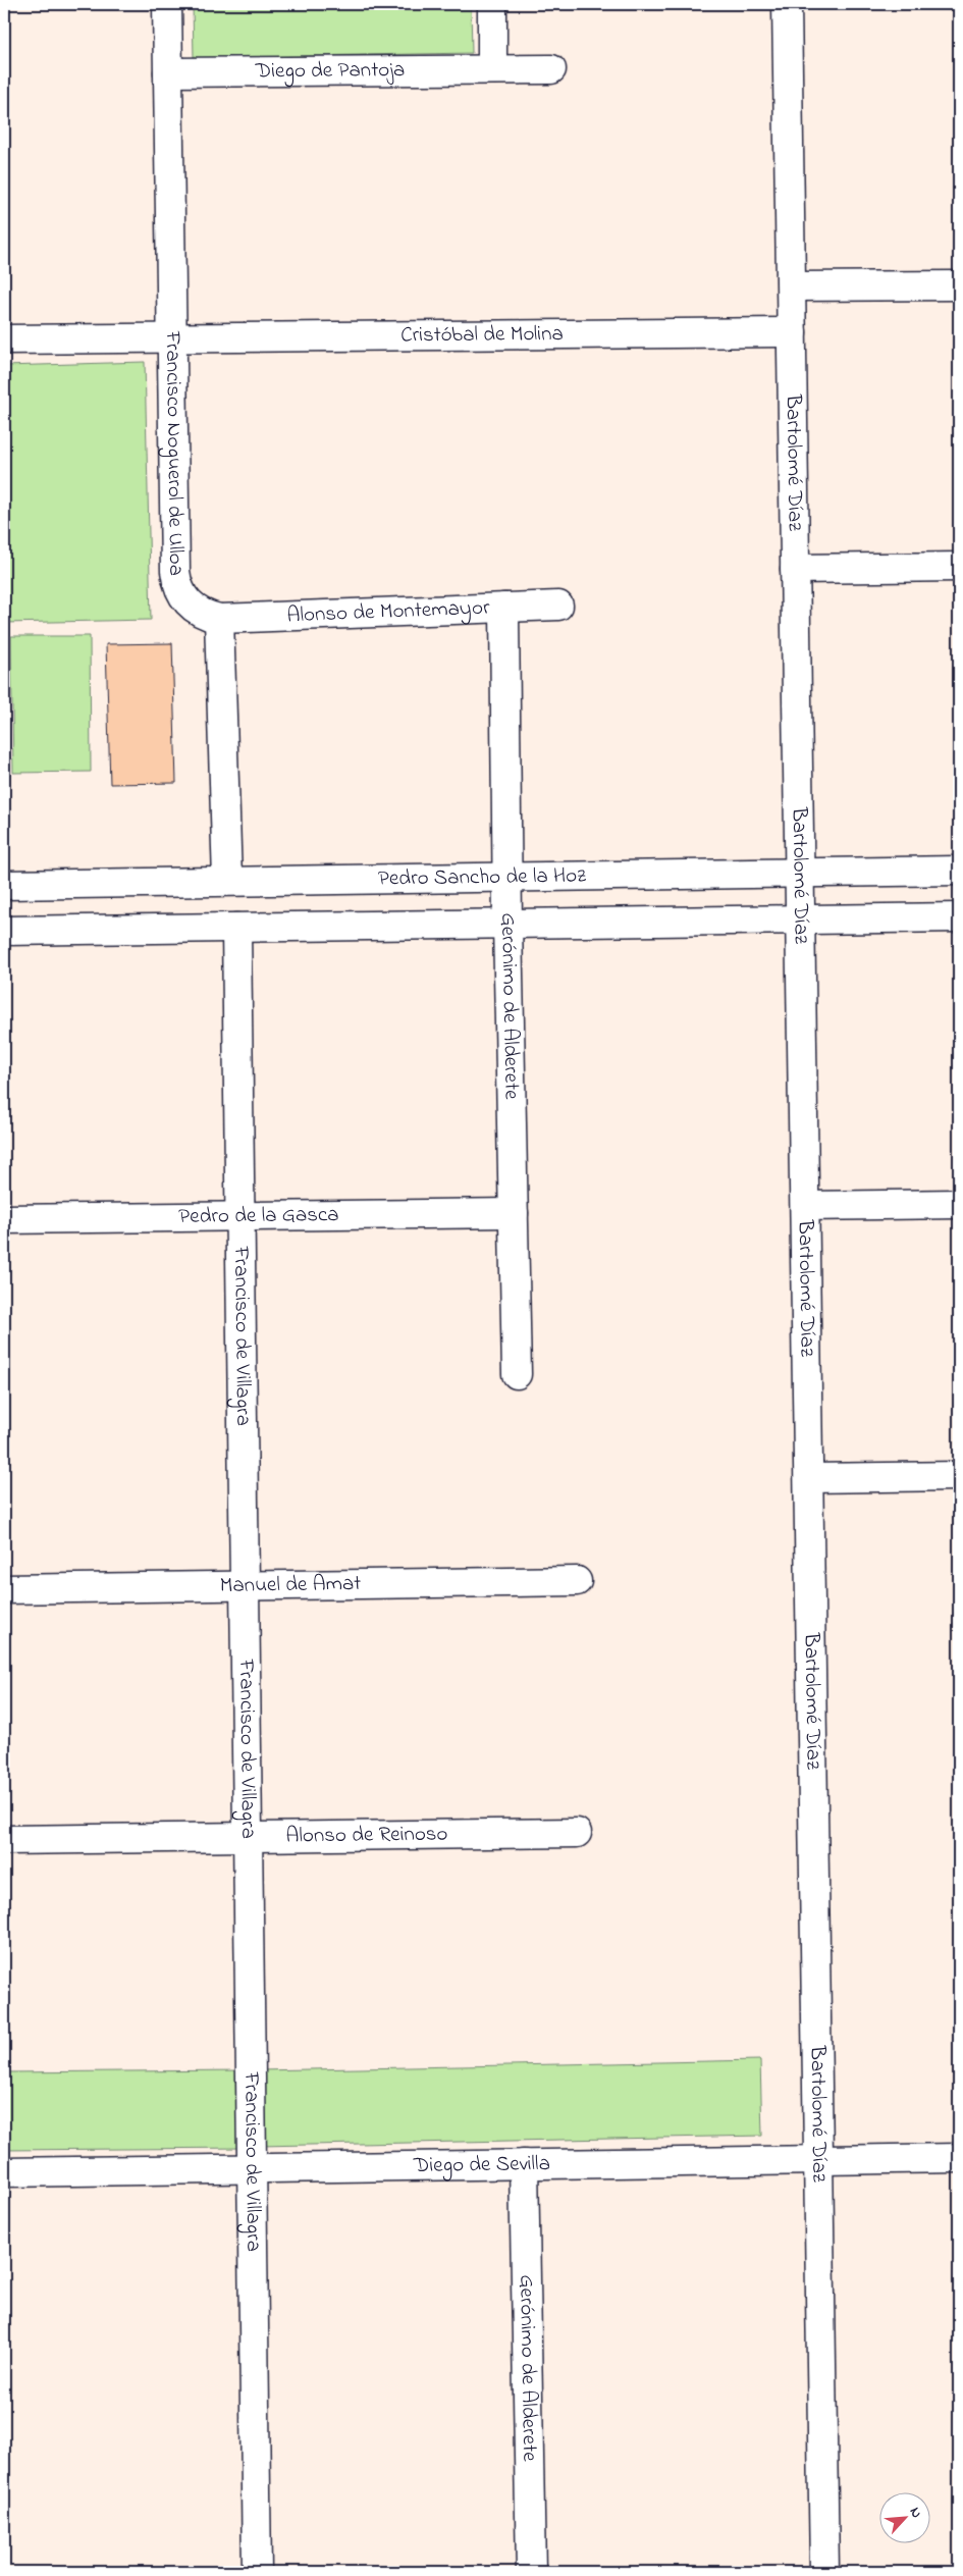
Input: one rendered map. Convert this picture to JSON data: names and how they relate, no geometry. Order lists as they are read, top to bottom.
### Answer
{
  "streets": {
    "street": [
      "Diego de Pantoja",
      "Cristóbal de Molina",
      "Francisco Noguerol de Ulloa",
      "Bartolomé Díaz",
      "Alonso de Montemayor",
      "Pedro Sancho de la Hoz",
      "Gerónimo de Alderete",
      "Pedro de la Gasca",
      "Francisco de Villagra",
      "Manuel de Amat",
      "Alonso de Reinoso",
      "Diego de Sevilla"
    ]
  },
  "crossings": [
    ["Diego de Pantoja", "Francisco Noguerol de Ulloa"],
    ["Cristóbal de Molina", "Francisco Noguerol de Ulloa"],
    ["Cristóbal de Molina", "Bartolomé Díaz"],
    ["Francisco Noguerol de Ulloa", "Alonso de Montemayor"],
    ["Bartolomé Díaz", "Pedro Sancho de la Hoz"],
    ["Bartolomé Díaz", "Diego de Sevilla"],
    ["Alonso de Montemayor", "Gerónimo de Alderete"],
    ["Pedro Sancho de la Hoz", "Gerónimo de Alderete"],
    ["Gerónimo de Alderete", "Pedro de la Gasca"],
    ["Gerónimo de Alderete", "Diego de Sevilla"],
    ["Pedro de la Gasca", "Francisco de Villagra"],
    ["Francisco de Villagra", "Manuel de Amat"],
    ["Francisco de Villagra", "Alonso de Reinoso"],
    ["Francisco de Villagra", "Diego de Sevilla"]
  ],
  "north": "top right"
}
